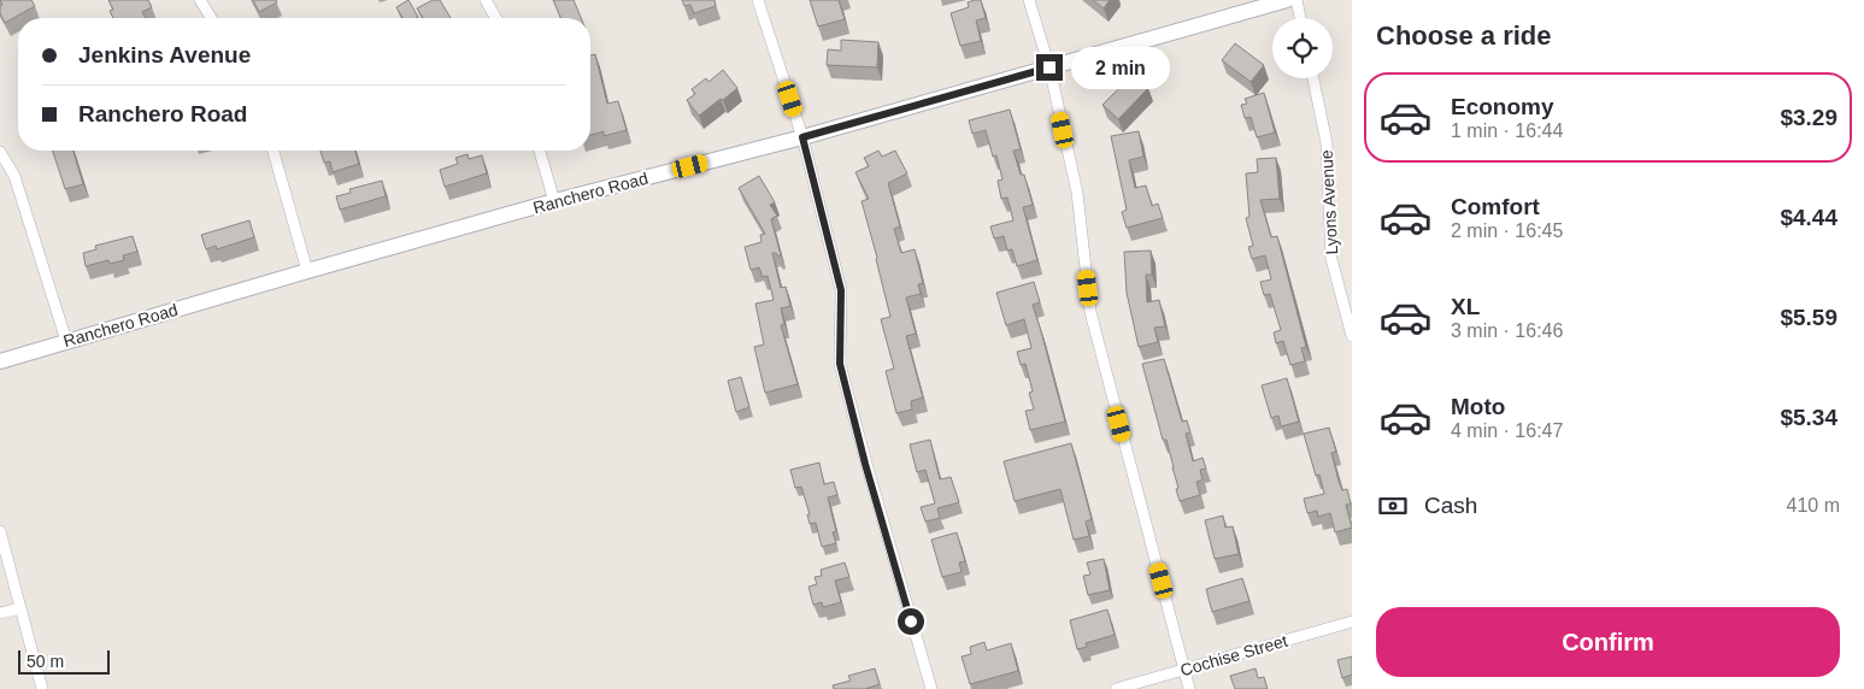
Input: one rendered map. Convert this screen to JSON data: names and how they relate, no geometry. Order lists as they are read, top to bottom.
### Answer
{
  "streets": {
    "main road": ["Ranchero Road"],
    "street": ["Lyons Avenue", "Cochise Street"]
  },
  "scale_bar": "50 m",
  "page": {
    "heading": "Choose a ride",
    "banner": ["Jenkins Avenue", "Ranchero Road"],
    "bubble": "2 min",
    "list": [
      {
        "name": "Economy",
        "note": "1 min · 16:44",
        "value": "$3.29"
      },
      {
        "name": "Comfort",
        "note": "2 min · 16:45",
        "value": "$4.44"
      },
      {
        "name": "XL",
        "note": "3 min · 16:46",
        "value": "$5.59"
      },
      {
        "name": "Moto",
        "note": "4 min · 16:47",
        "value": "$5.34"
      }
    ],
    "pay": ["Cash", "410 m"],
    "buttons": "Confirm",
    "scale": "50 m"
  }
}
